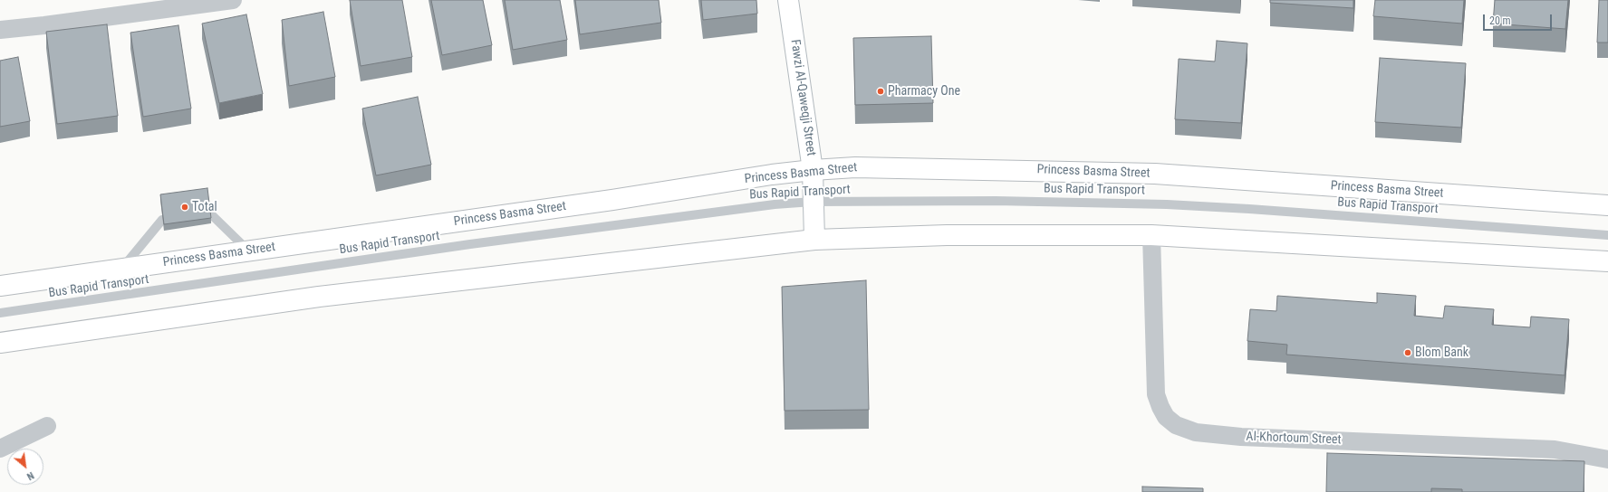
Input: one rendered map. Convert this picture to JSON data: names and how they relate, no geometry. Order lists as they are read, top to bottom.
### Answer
{
  "streets": {
    "main road": ["Fawzi Al-Qaweqji Street", "Princess Basma Street"],
    "street": ["Al-Khortoum Street"],
    "lane": ["Bus Rapid Transport"]
  },
  "crossings": [
    ["Fawzi Al-Qaweqji Street", "Princess Basma Street"],
    ["Fawzi Al-Qaweqji Street", "Bus Rapid Transport"]
  ],
  "places": ["Pharmacy One", "Total", "Blom Bank"],
  "scale_bar": "20 m",
  "north": "bottom right"
}
